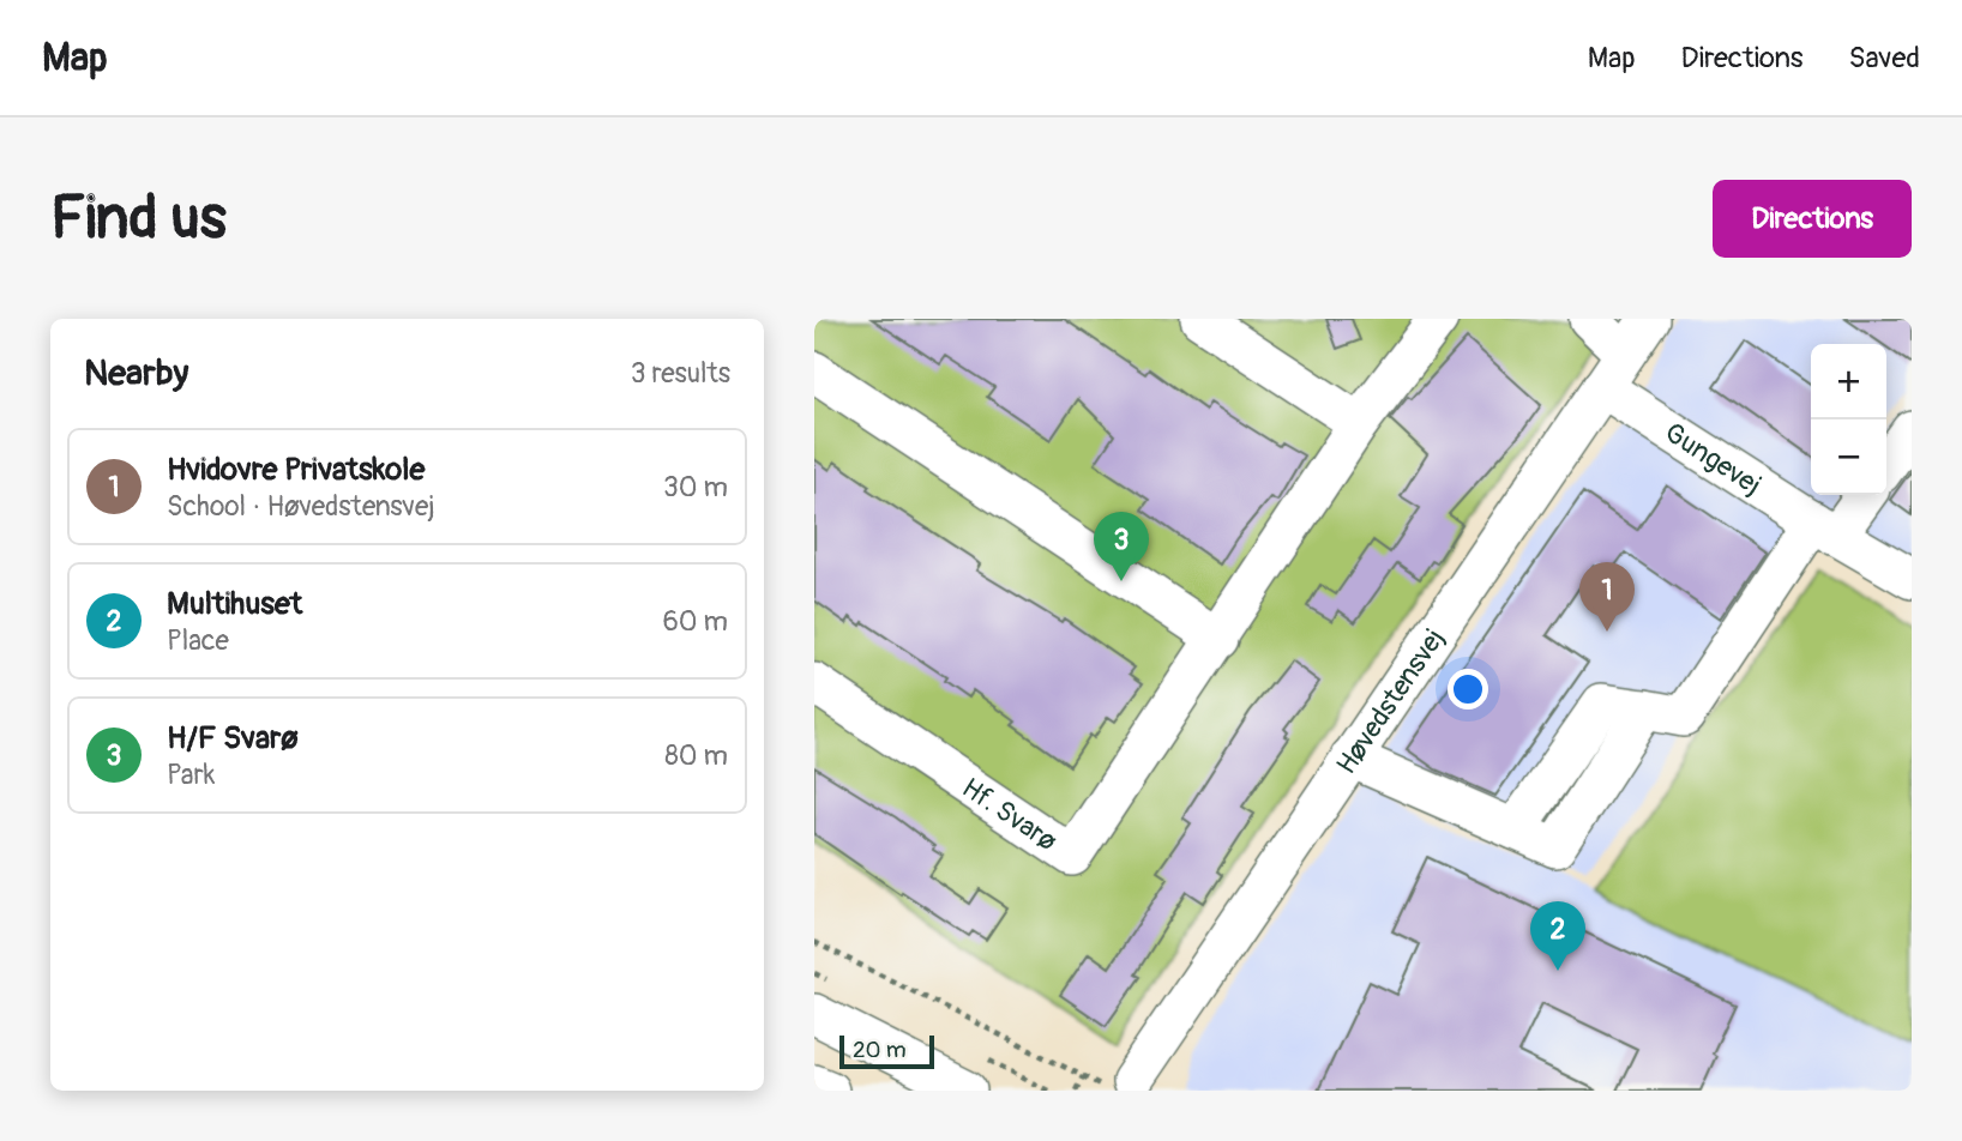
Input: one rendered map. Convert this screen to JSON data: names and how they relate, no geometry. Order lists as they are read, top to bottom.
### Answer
{
  "streets": {
    "street": ["Gungevej", "Høvedstensvej", "Hf. Svarø"]
  },
  "crossings": [
    ["Gungevej", "Høvedstensvej"]
  ],
  "scale_bar": "20 m",
  "page": {
    "header": "Map",
    "nav": ["Map", "Directions", "Saved"],
    "buttons": "Directions",
    "title": "Find us",
    "heading": ["Nearby", "3 results"],
    "map_buttons": ["+", "−"],
    "list": [
      {
        "mark": "1",
        "name": "Hvidovre Privatskole",
        "note": "School · Høvedstensvej",
        "value": "30 m"
      },
      {
        "mark": "2",
        "name": "Multihuset",
        "note": "Place",
        "value": "60 m"
      },
      {
        "mark": "3",
        "name": "H/F Svarø",
        "note": "Park",
        "value": "80 m"
      }
    ],
    "pins": ["3", "1", "2"],
    "scale": "20 m"
  }
}
